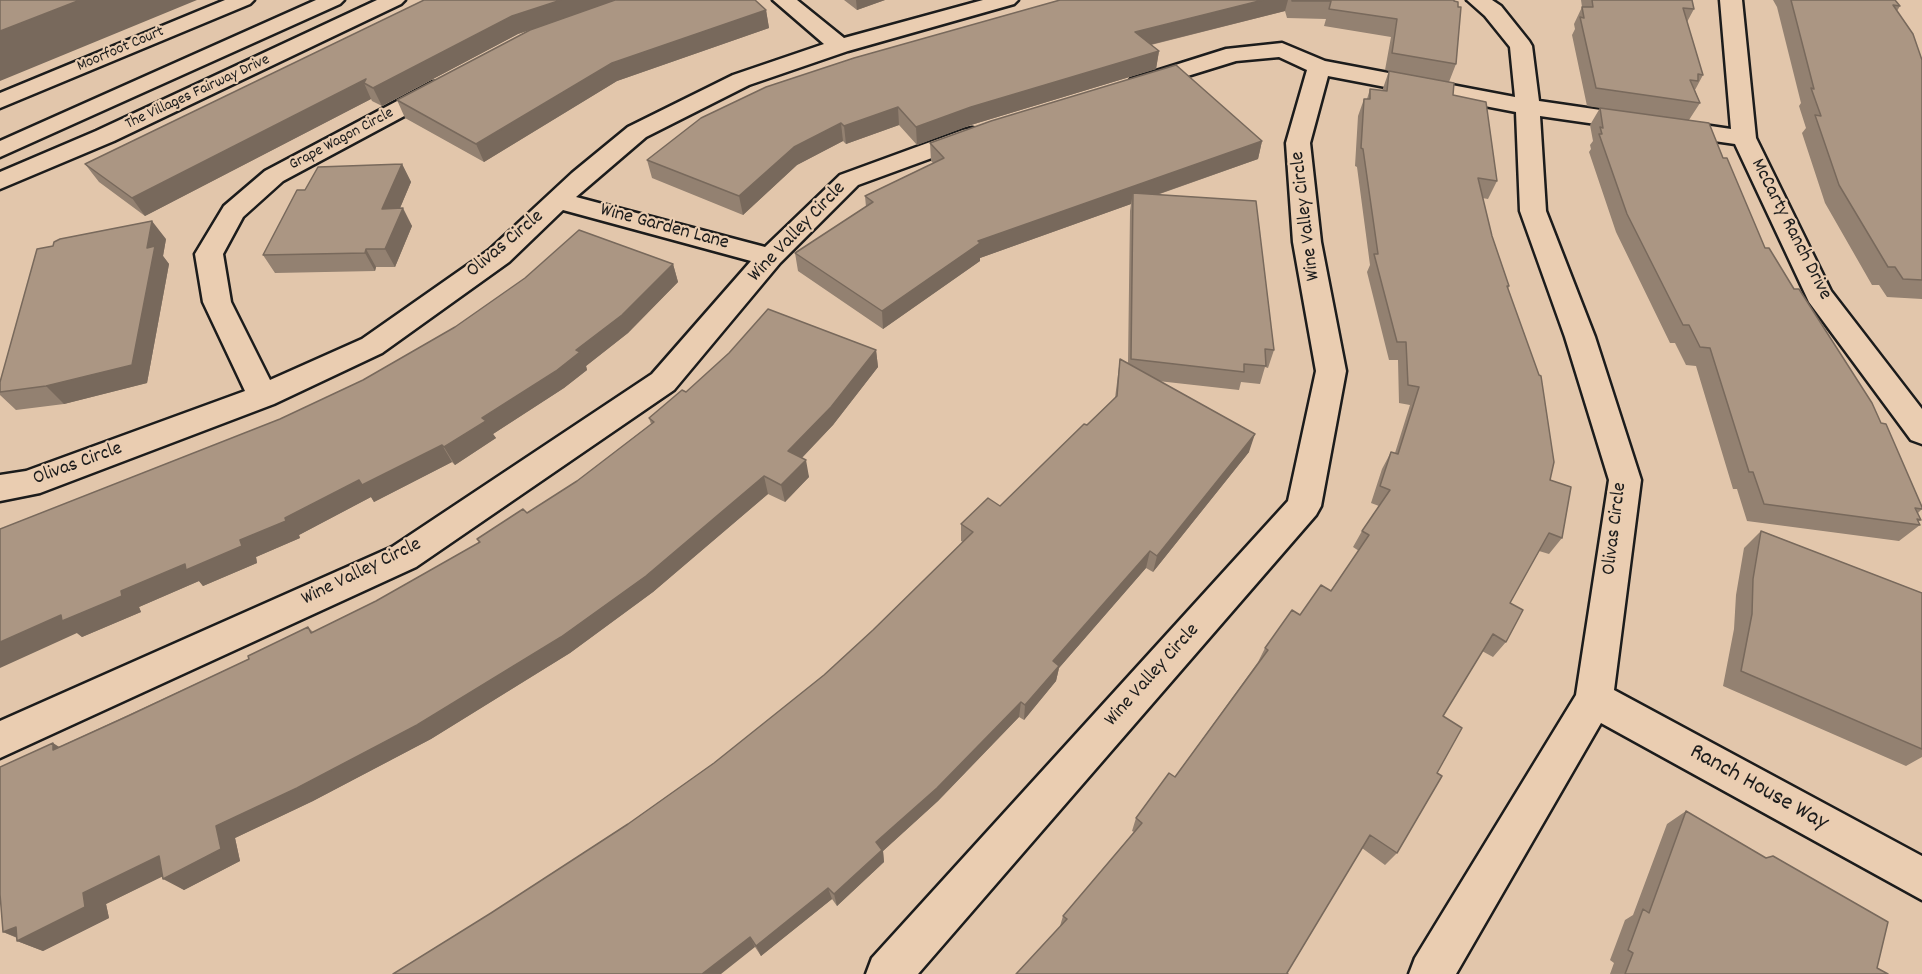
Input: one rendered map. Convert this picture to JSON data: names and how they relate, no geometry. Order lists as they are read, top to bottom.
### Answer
{
  "streets": {
    "street": [
      "Moorfoot Court",
      "The Villages Fairway Drive",
      "Grape Wagon Circle",
      "Wine Valley Circle",
      "Wine Garden Lane",
      "McCarty Ranch Drive",
      "Olivas Circle",
      "Ranch House Way"
    ]
  },
  "crossings": [
    ["Grape Wagon Circle", "Olivas Circle"],
    ["Wine Valley Circle", "Wine Garden Lane"],
    ["Wine Garden Lane", "Olivas Circle"],
    ["Olivas Circle", "Ranch House Way"]
  ]
}
